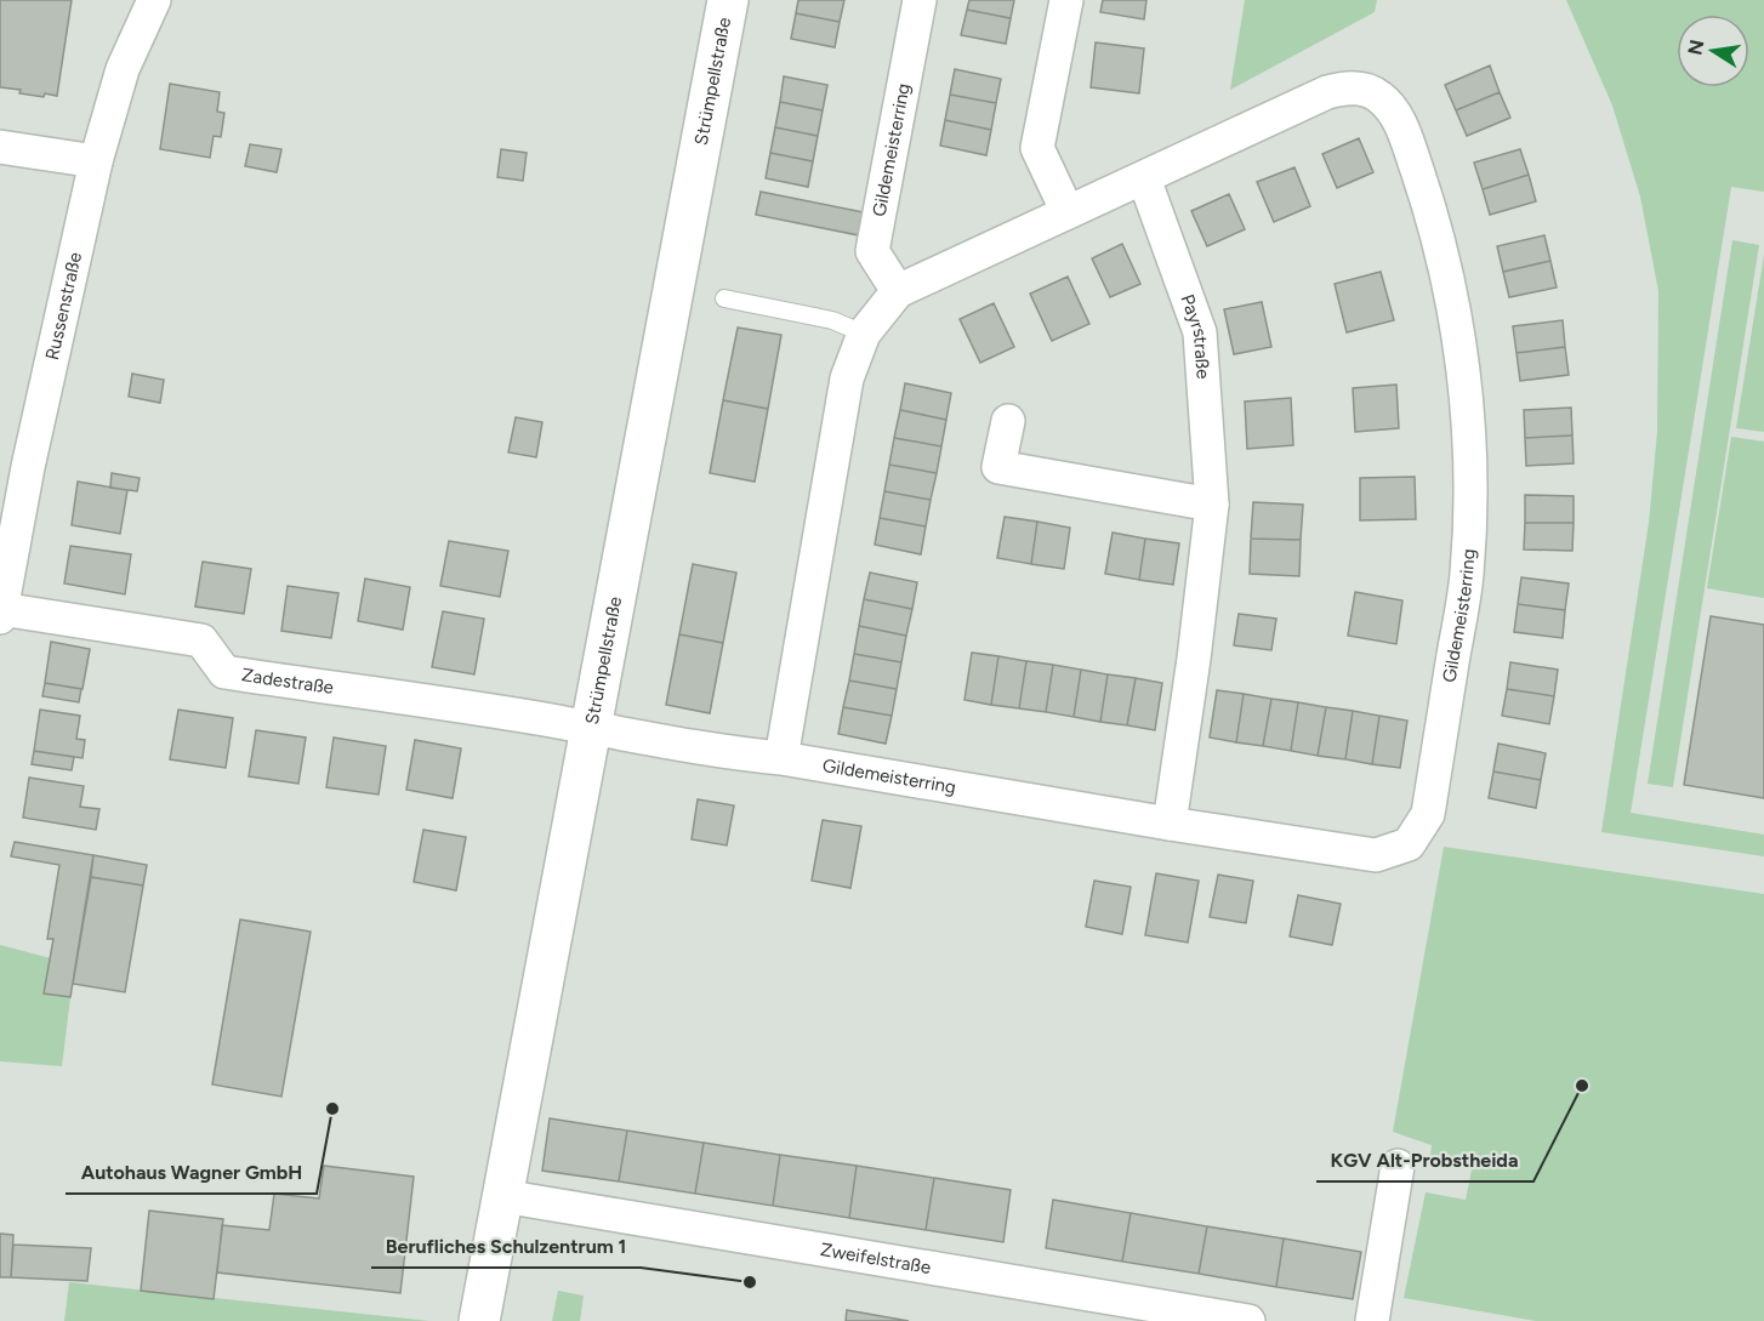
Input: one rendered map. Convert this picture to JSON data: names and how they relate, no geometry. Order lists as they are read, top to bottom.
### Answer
{
  "streets": {
    "street": [
      "Strümpellstraße",
      "Gildemeisterring",
      "Russenstraße",
      "Payrstraße",
      "Zadestraße",
      "Zweifelstraße"
    ]
  },
  "crossings": [
    ["Strümpellstraße", "Gildemeisterring"],
    ["Strümpellstraße", "Zadestraße"],
    ["Strümpellstraße", "Zweifelstraße"],
    ["Gildemeisterring", "Payrstraße"],
    ["Gildemeisterring", "Zadestraße"],
    ["Russenstraße", "Zadestraße"]
  ],
  "places": ["KGV Alt-Probstheida", "Autohaus Wagner GmbH", "Berufliches Schulzentrum 1"],
  "north": "left"
}
